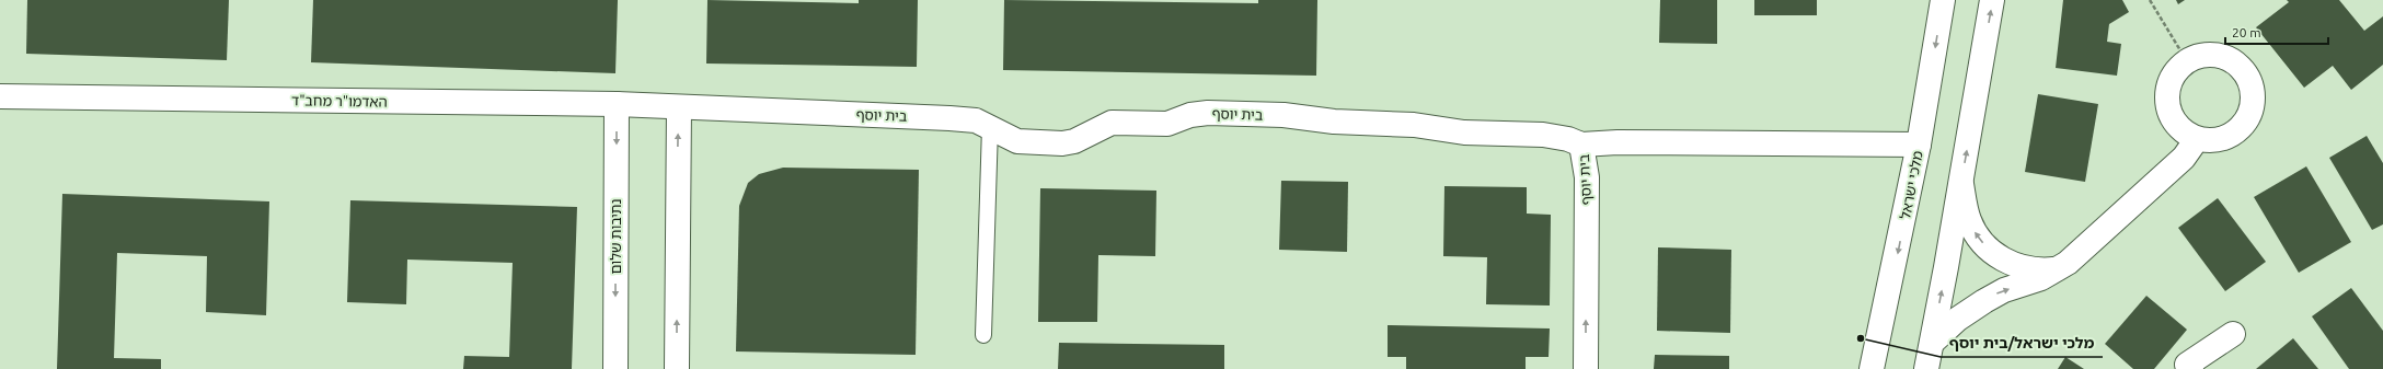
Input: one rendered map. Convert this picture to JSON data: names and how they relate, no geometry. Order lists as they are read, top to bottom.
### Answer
{
  "streets": {
    "street": [
      "האדמו\"ר מחב\"ד",
      "בית יוסף",
      "מלכי ישראל",
      "נתיבות שלום"
    ]
  },
  "crossings": [
    ["האדמו\"ר מחב\"ד", "בית יוסף"],
    ["האדמו\"ר מחב\"ד", "נתיבות שלום"]
  ],
  "places": ["מלכי ישראל/בית יוסף"],
  "scale_bar": "20 m"
}
